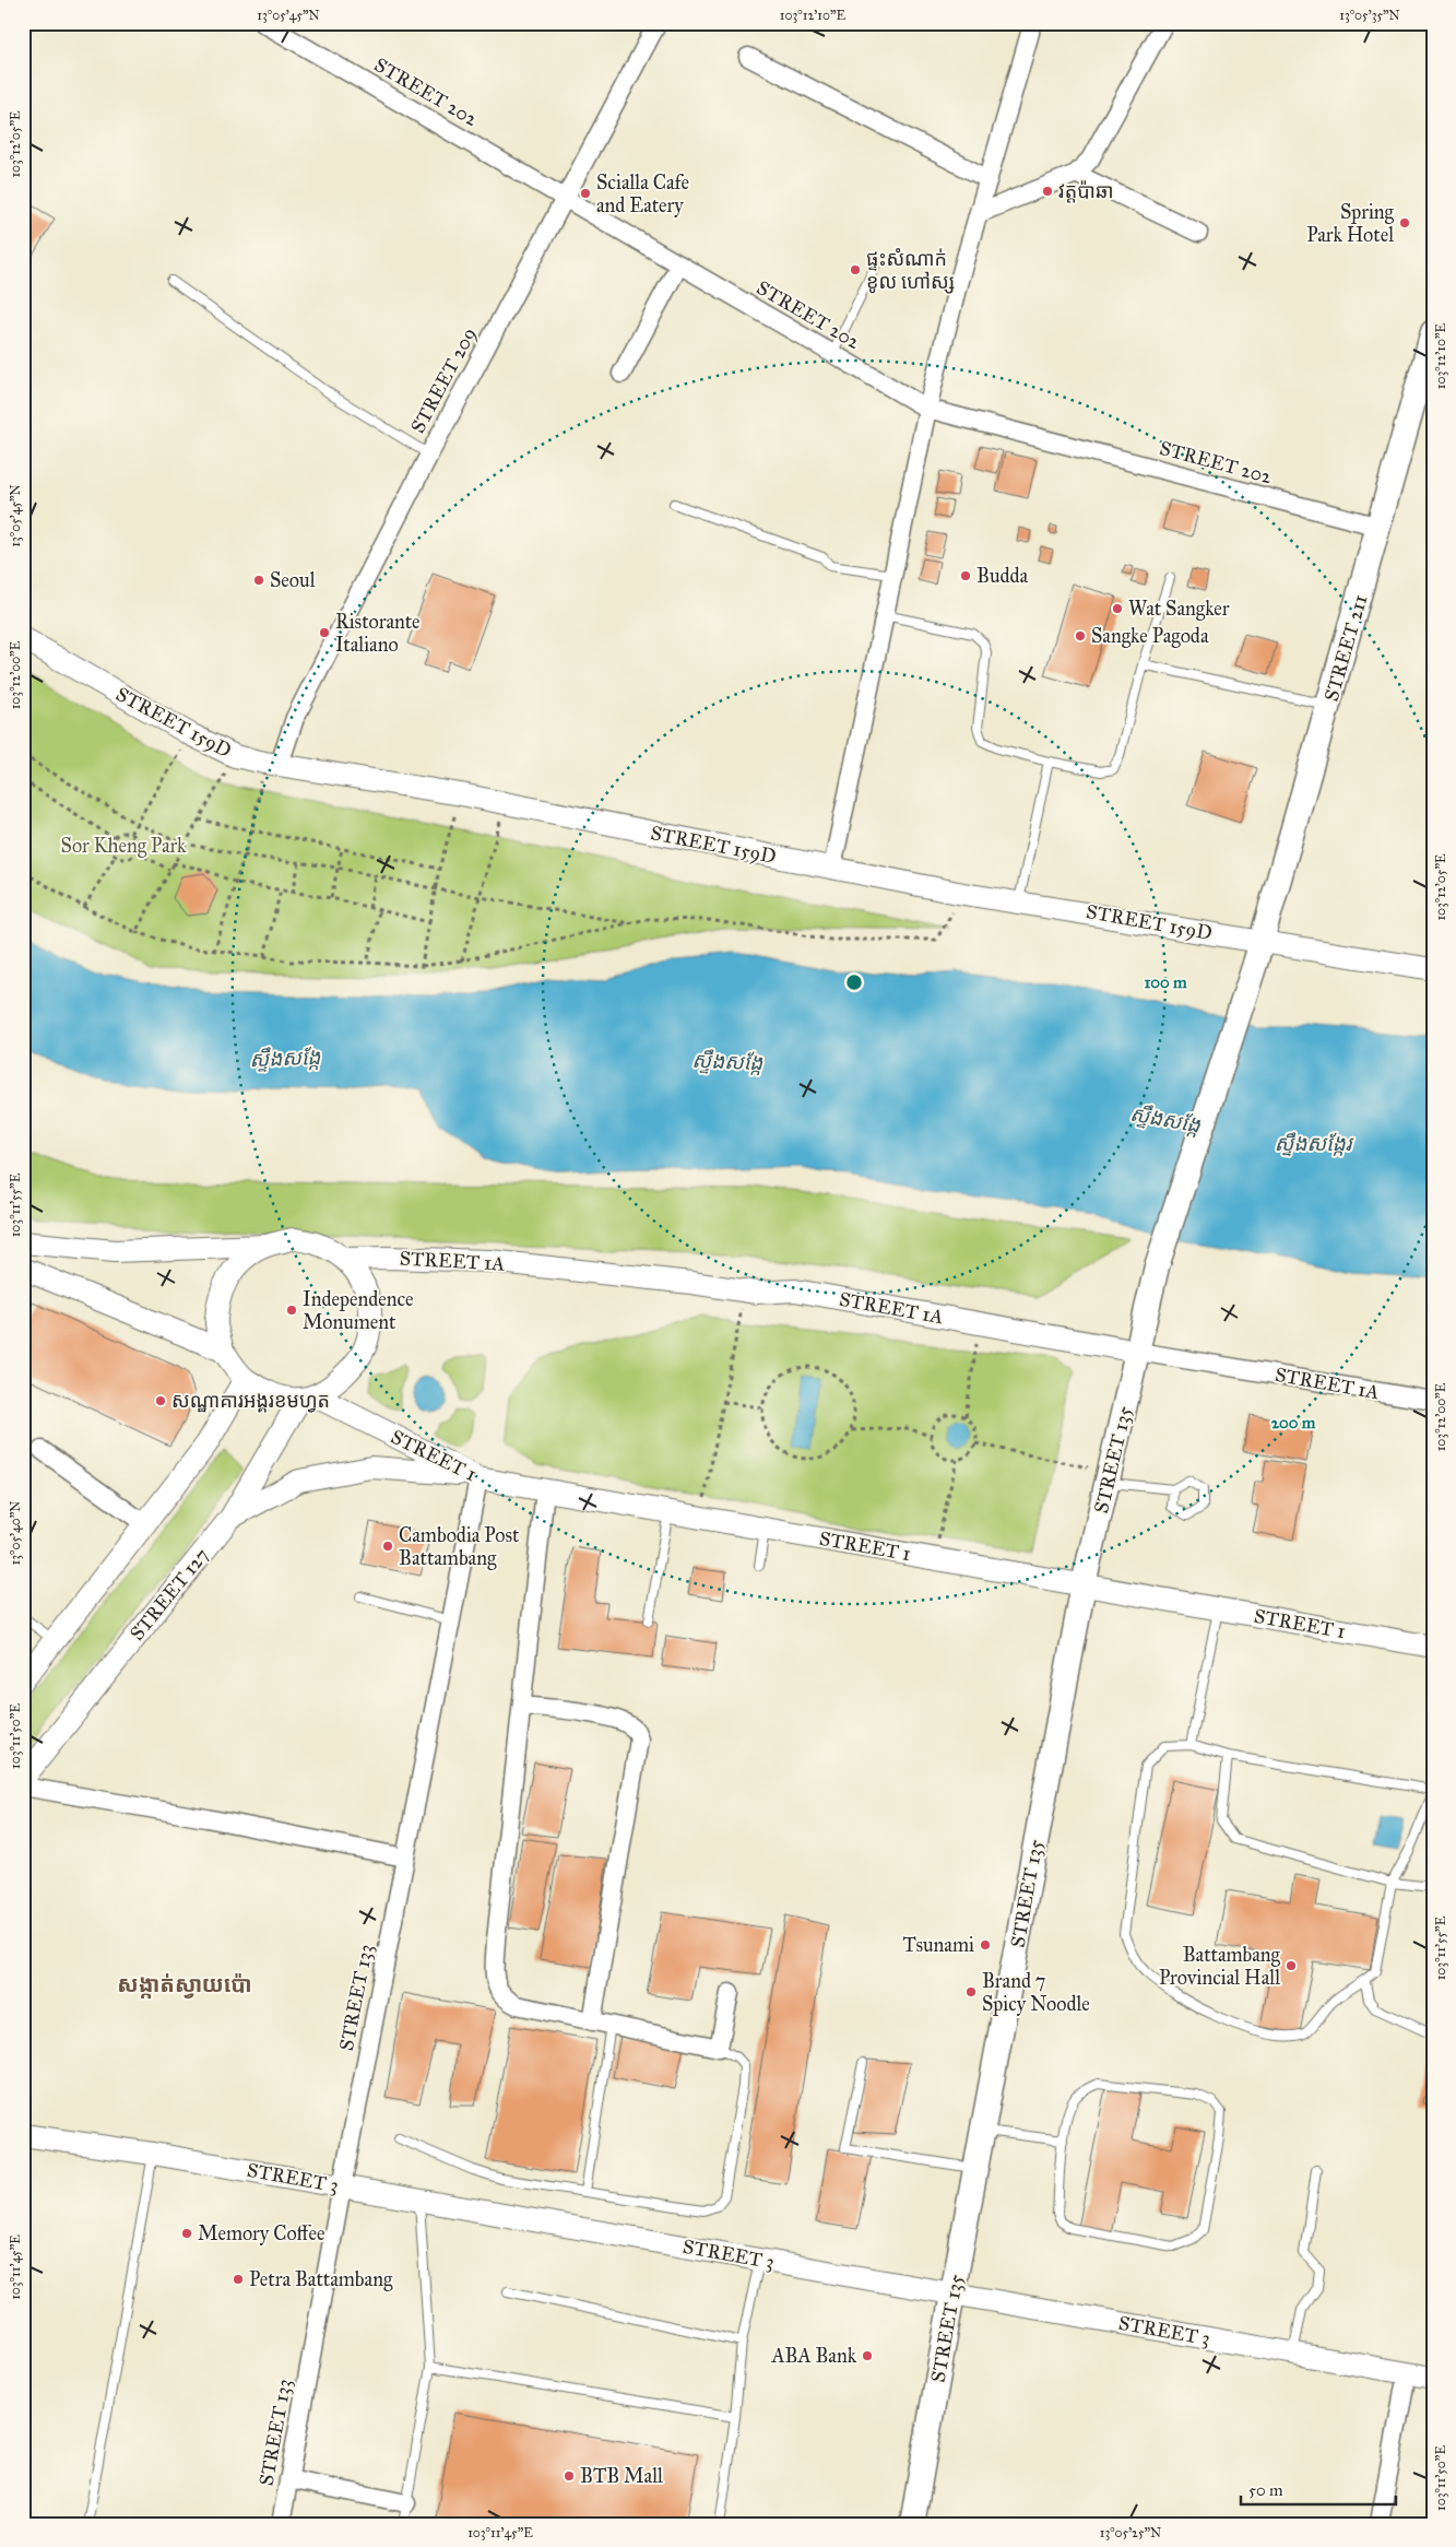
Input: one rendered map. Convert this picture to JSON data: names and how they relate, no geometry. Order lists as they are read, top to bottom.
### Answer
{
  "streets": {
    "main road": ["STREET 211", "STREET 135"],
    "street": [
      "STREET 202",
      "STREET 209",
      "STREET 159D",
      "STREET 1A",
      "STREET 1",
      "STREET 127",
      "STREET 133",
      "STREET 3"
    ]
  },
  "crossings": [
    ["STREET 202", "STREET 209"],
    ["STREET 202", "STREET 211"],
    ["STREET 209", "STREET 159D"],
    ["STREET 211", "STREET 159D"],
    ["STREET 211", "STREET 135"],
    ["STREET 1A", "STREET 1"],
    ["STREET 1A", "STREET 135"],
    ["STREET 1A", "STREET 127"],
    ["STREET 1", "STREET 135"],
    ["STREET 1", "STREET 127"],
    ["STREET 1", "STREET 133"],
    ["STREET 135", "STREET 3"],
    ["STREET 133", "STREET 3"]
  ],
  "districts": ["សង្កាត់ស្វាយប៉ោ"],
  "water": ["ស្ទឹងសង្កែ", "ស្ទឹងសង្កែរ"],
  "parks": ["Sor Kheng Park"],
  "places": [
    "វត្តប៉ាឆា",
    "Scialla Cafe and Eatery",
    "Spring Park Hotel",
    "ផ្ទះសំណាក់ ខូល ហៅស្ស",
    "Budda",
    "Seoul",
    "Wat Sangker",
    "Ristorante Italiano",
    "Sangke Pagoda",
    "Independence Monument",
    "សណ្ឋាគារអង្គរខមហ្វត",
    "Cambodia Post Battambang",
    "Tsunami",
    "Battambang Provincial Hall",
    "Brand 7 Spicy Noodle",
    "Memory Coffee",
    "Petra Battambang",
    "ABA Bank",
    "BTB Mall"
  ],
  "scale_bar": "50 m",
  "coordinates": [
    "13°05'45\"N",
    "103°12'10\"E",
    "13°05'35\"N",
    "103°12'05\"E",
    "103°12'00\"E",
    "103°11'55\"E",
    "13°05'40\"N",
    "103°11'50\"E",
    "103°11'45\"E",
    "13°05'25\"N"
  ],
  "rings": ["100 m", "200 m"]
}
